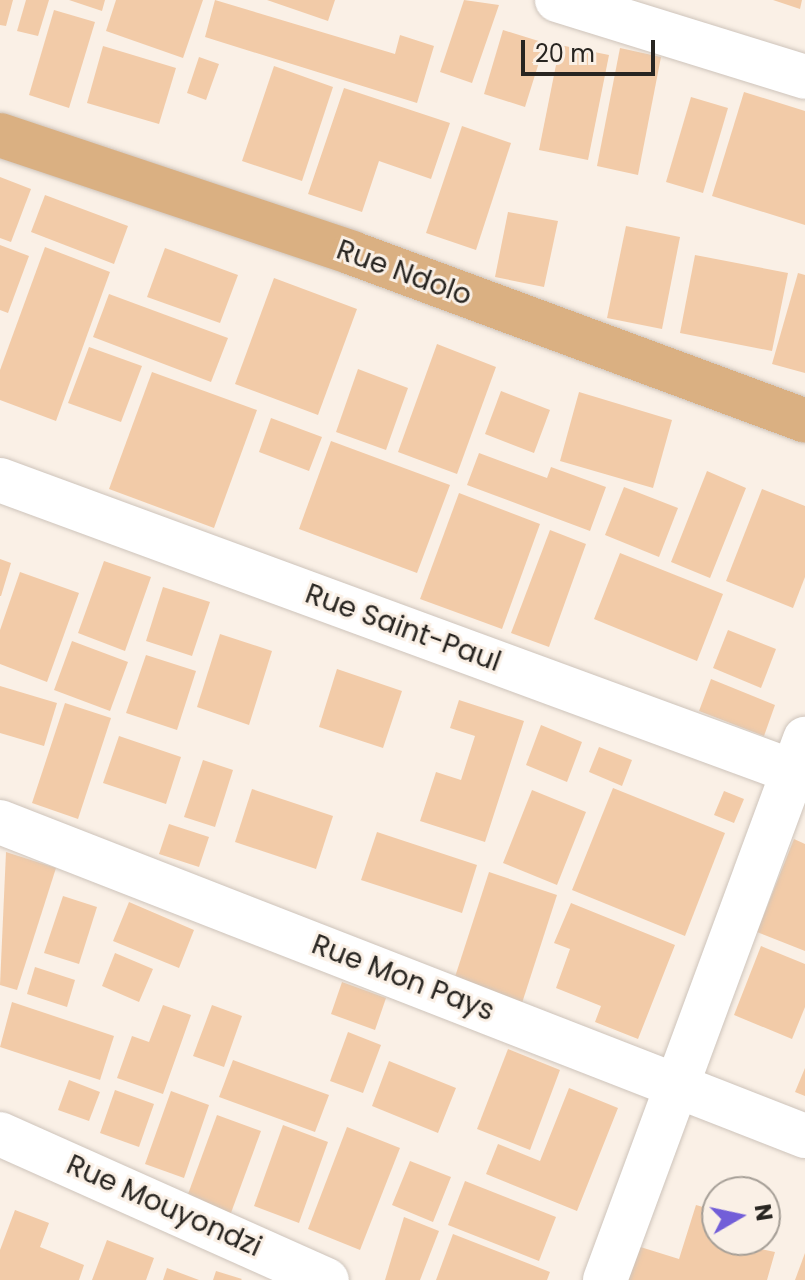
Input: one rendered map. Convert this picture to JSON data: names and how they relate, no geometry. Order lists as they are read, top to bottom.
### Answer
{
  "streets": {
    "main road": ["Rue Ndolo"],
    "street": ["Rue Saint-Paul", "Rue Mon Pays", "Rue Mouyondzi"]
  },
  "scale_bar": "20 m",
  "north": "right"
}
